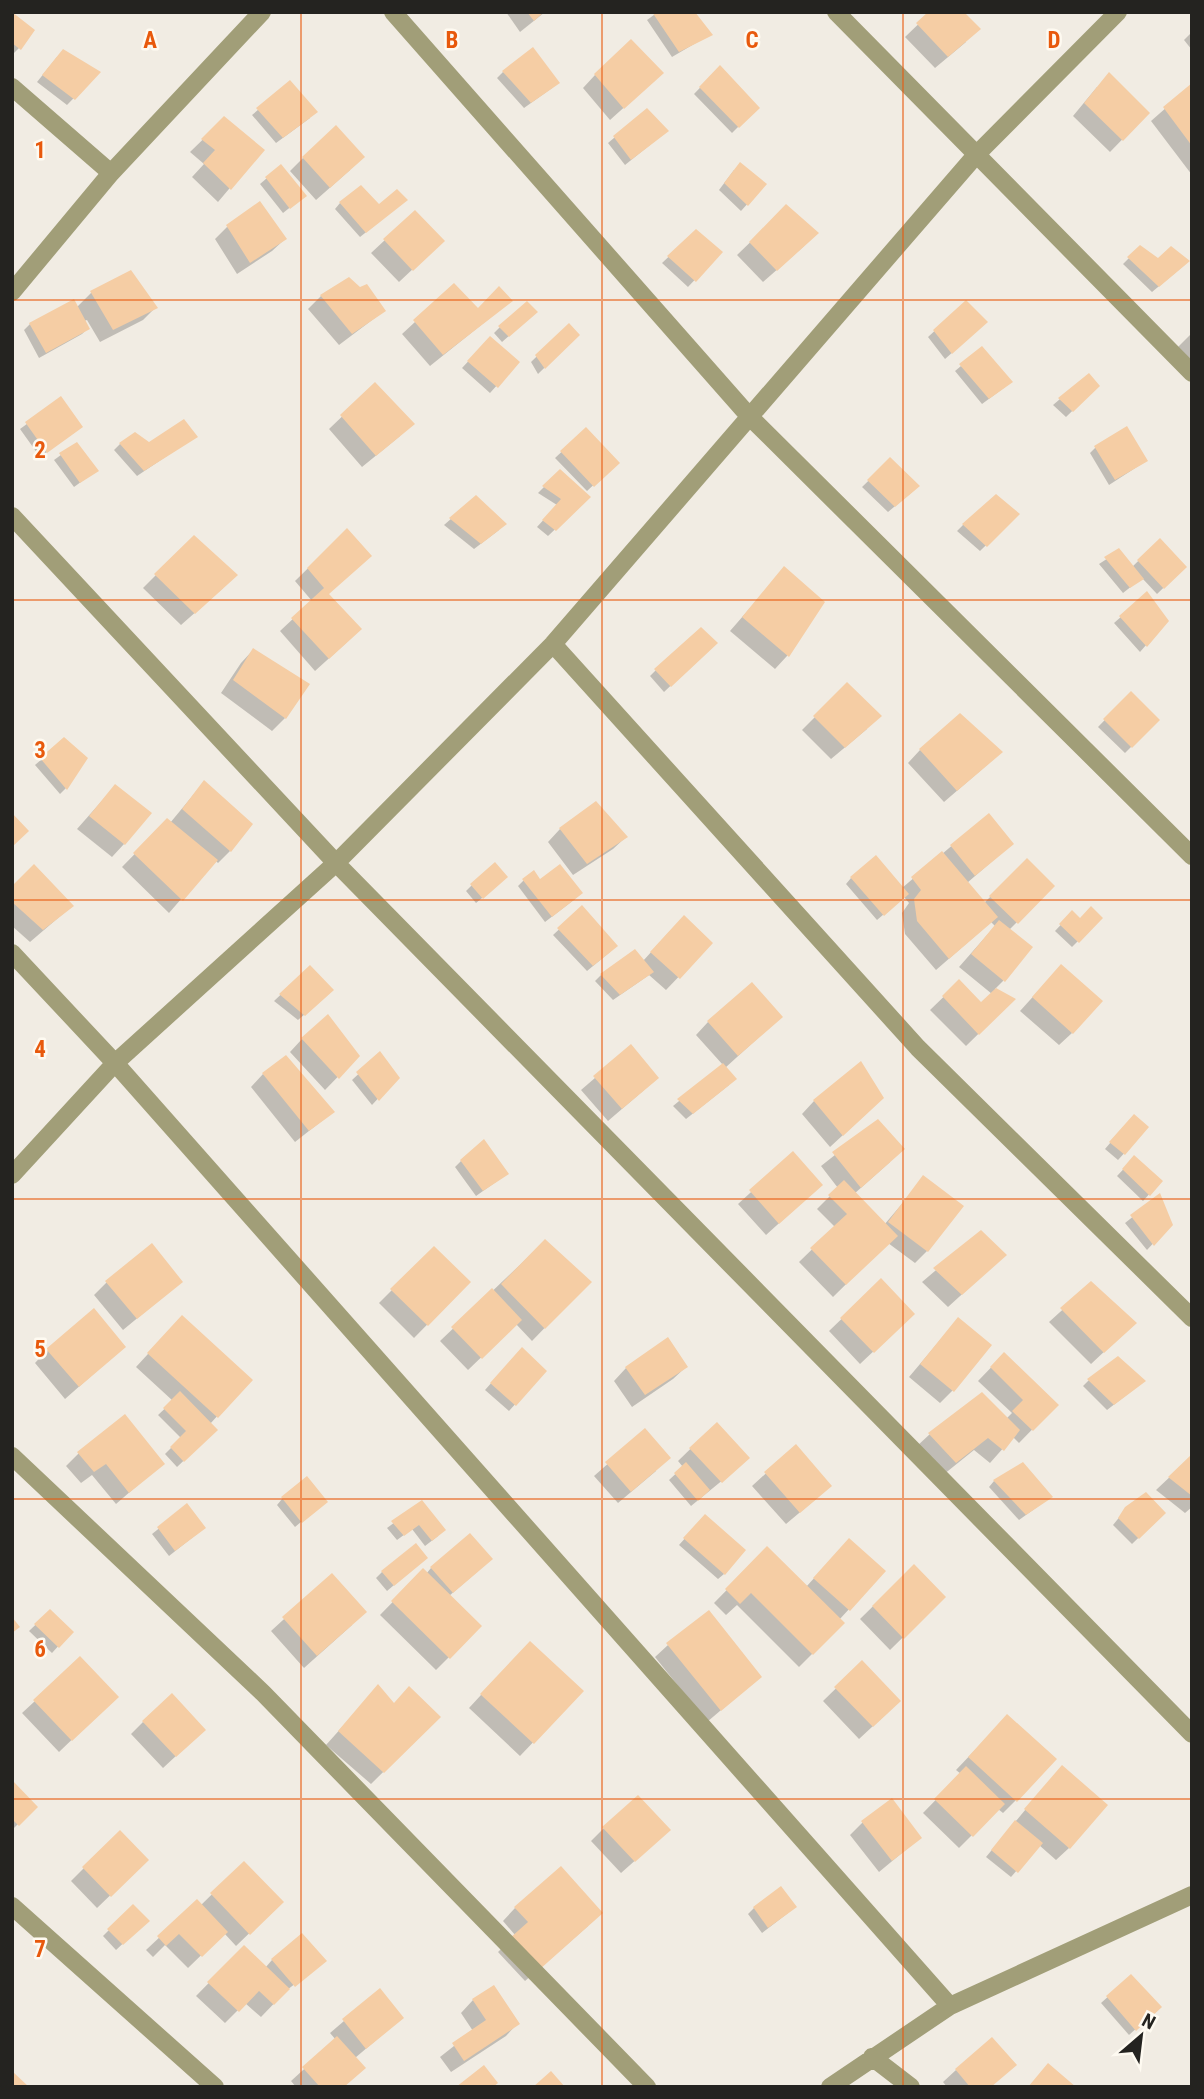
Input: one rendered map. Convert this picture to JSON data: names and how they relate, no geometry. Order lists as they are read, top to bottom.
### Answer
{
  "north": "top right",
  "grid": {
    "columns": [
      "A",
      "B",
      "C",
      "D"
    ],
    "rows": [
      "1",
      "2",
      "3",
      "4",
      "5",
      "6",
      "7"
    ]
  }
}
